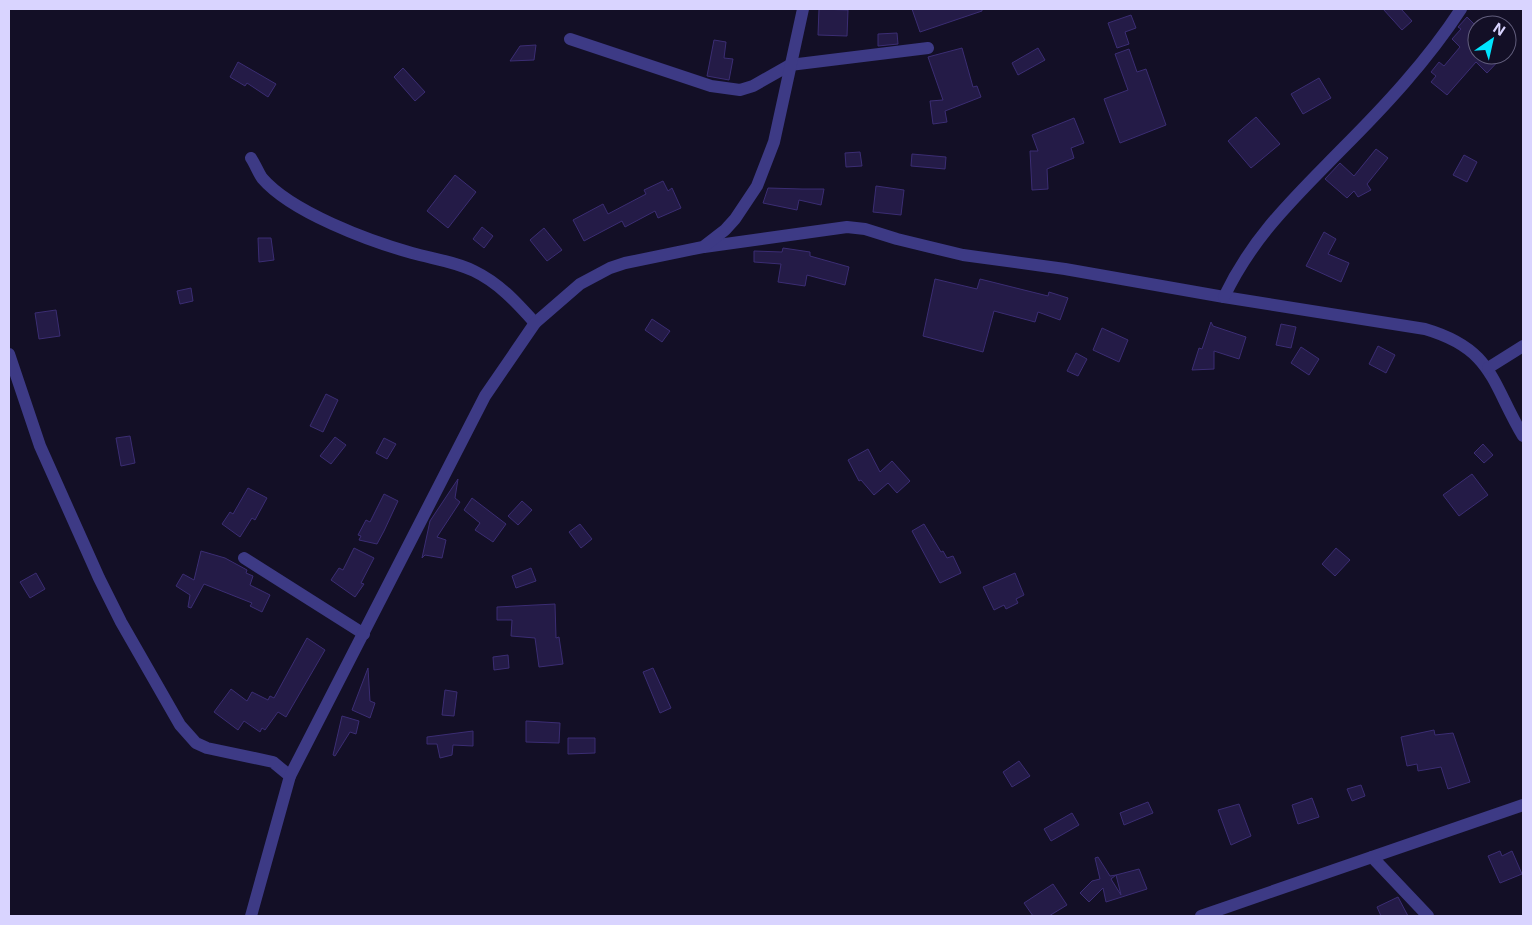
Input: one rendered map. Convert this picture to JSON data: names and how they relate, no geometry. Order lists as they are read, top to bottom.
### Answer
{
  "north": "top right"
}
